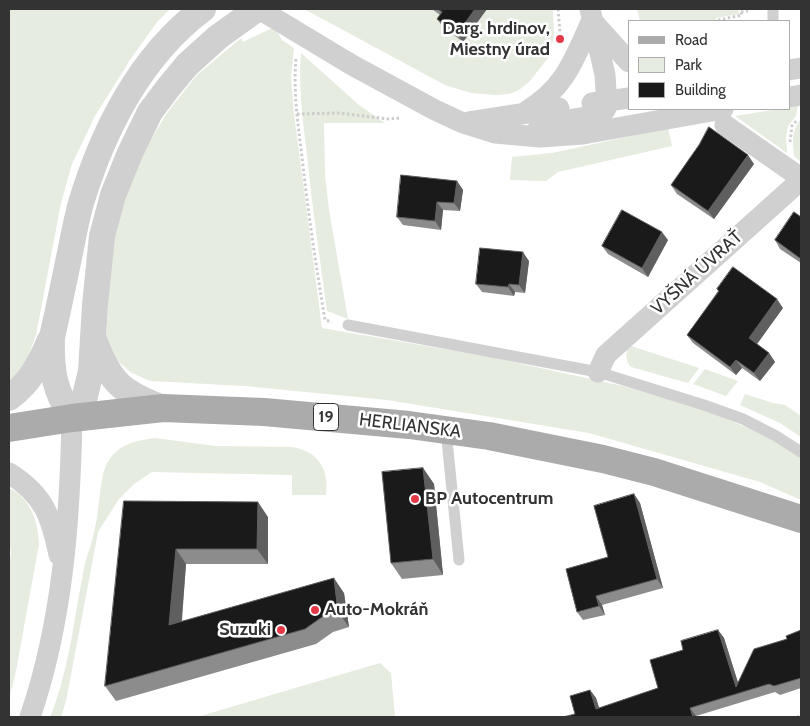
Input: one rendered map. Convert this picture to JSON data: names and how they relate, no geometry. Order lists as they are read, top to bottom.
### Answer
{
  "streets": {
    "main road": ["19", "HERLIANSKA"],
    "street": ["VYŠNÁ ÚVRAŤ"]
  },
  "places": [
    "Darg. hrdinov, Miestny úrad",
    "BP Autocentrum",
    "Auto-Mokráň",
    "Suzuki"
  ],
  "legend": ["Road", "Park", "Building"]
}
